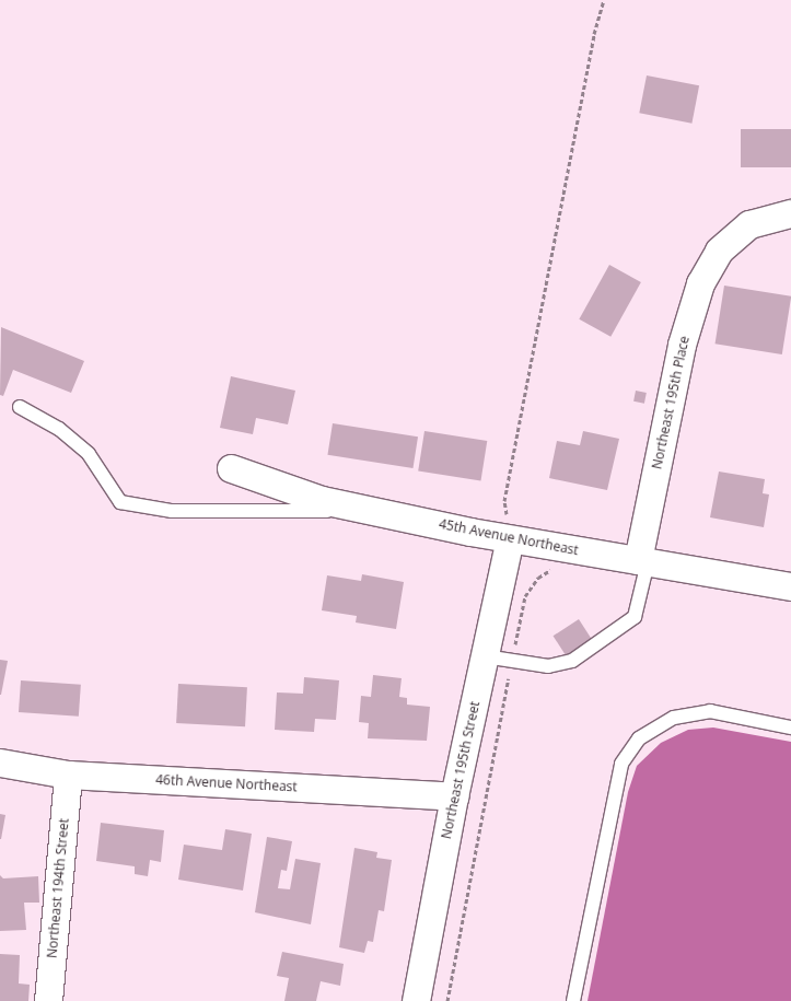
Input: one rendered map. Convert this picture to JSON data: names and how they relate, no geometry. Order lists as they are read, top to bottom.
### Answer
{
  "streets": {
    "street": [
      "Northeast 195th Place",
      "45th Avenue Northeast",
      "Northeast 195th Street",
      "46th Avenue Northeast",
      "Northeast 194th Street"
    ]
  },
  "crossings": [
    ["Northeast 195th Place", "45th Avenue Northeast"],
    ["45th Avenue Northeast", "Northeast 195th Street"],
    ["Northeast 195th Street", "46th Avenue Northeast"],
    ["46th Avenue Northeast", "Northeast 194th Street"]
  ]
}
